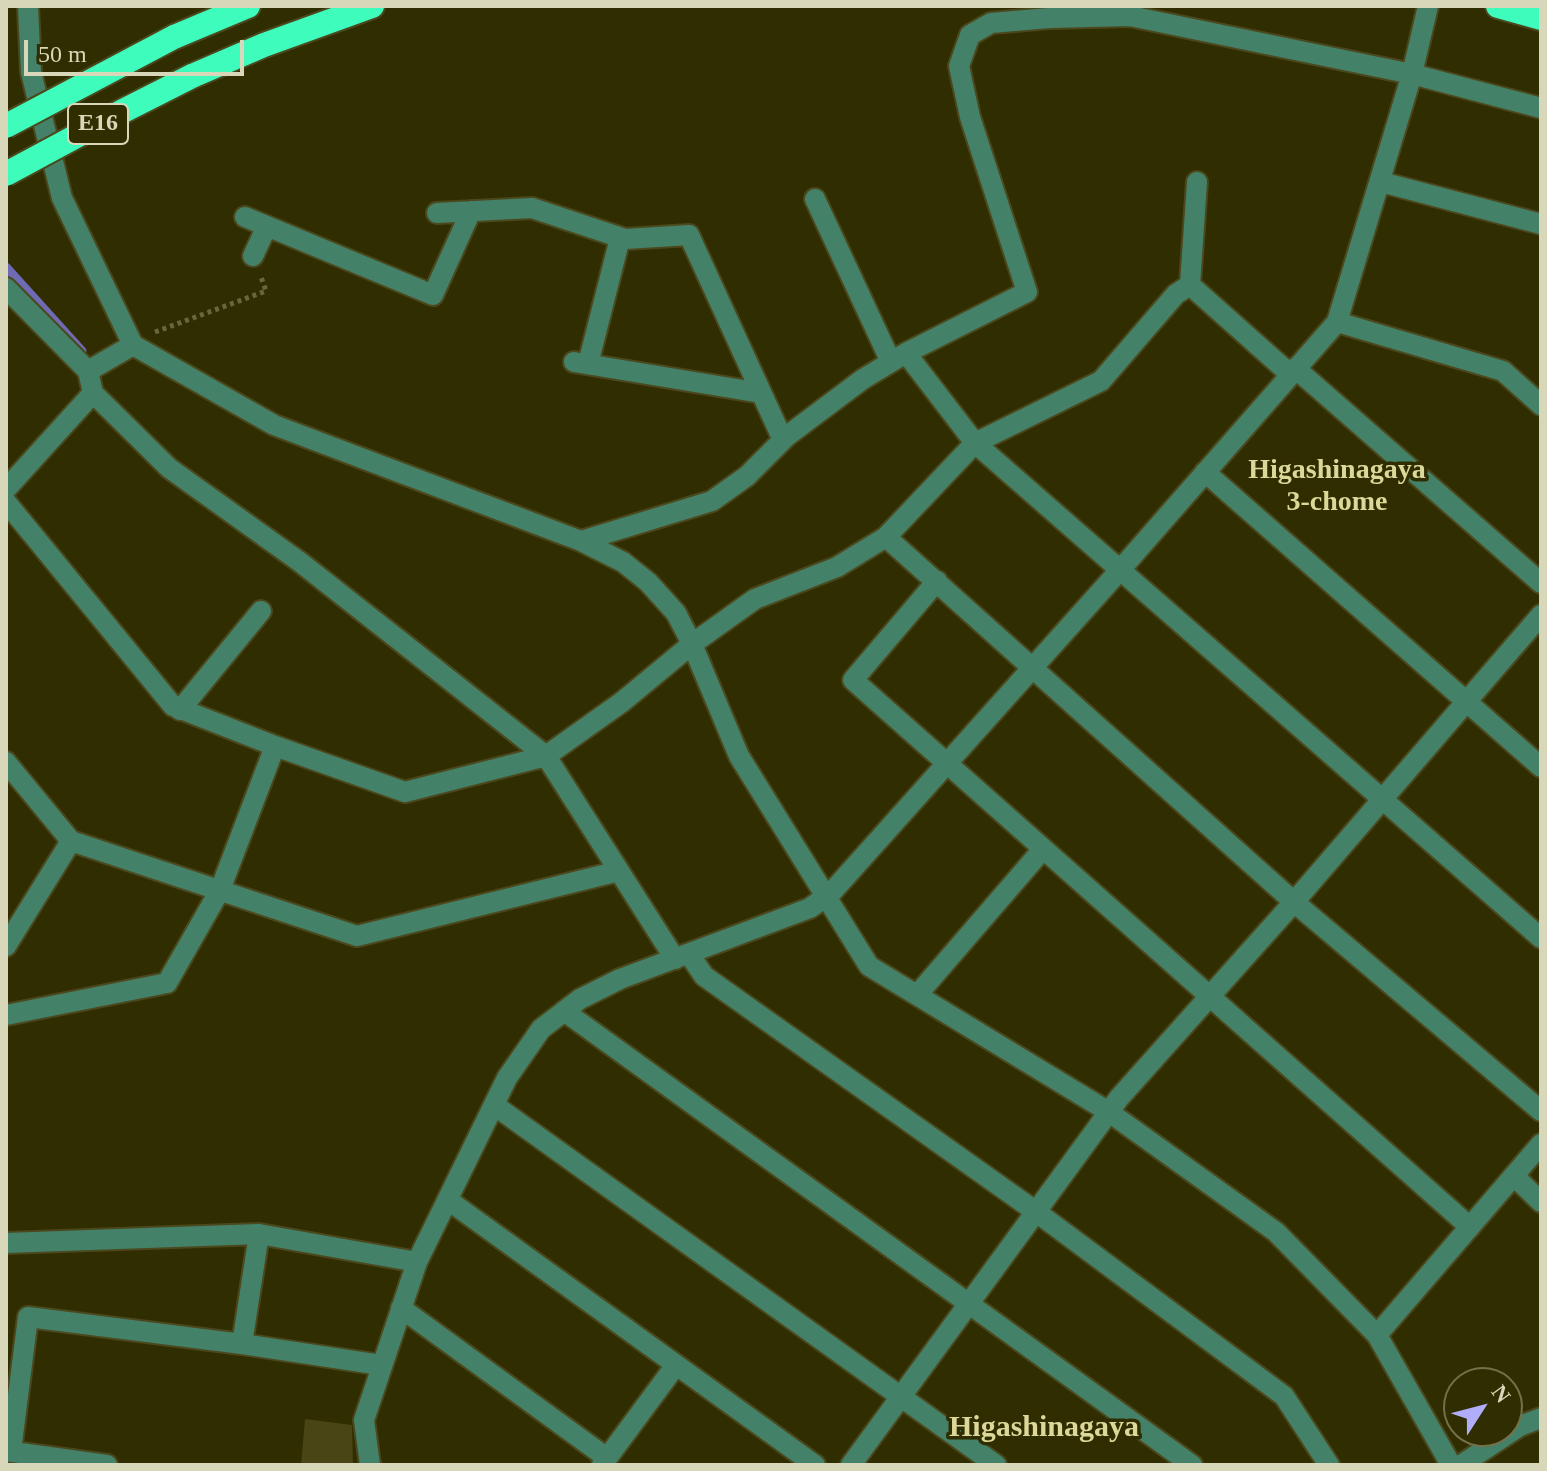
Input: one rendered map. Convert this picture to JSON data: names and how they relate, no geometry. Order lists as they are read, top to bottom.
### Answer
{
  "streets": {
    "highway": ["E16"]
  },
  "districts": ["Higashinagaya 3-chome", "Higashinagaya"],
  "scale_bar": "50 m",
  "north": "top right"
}
